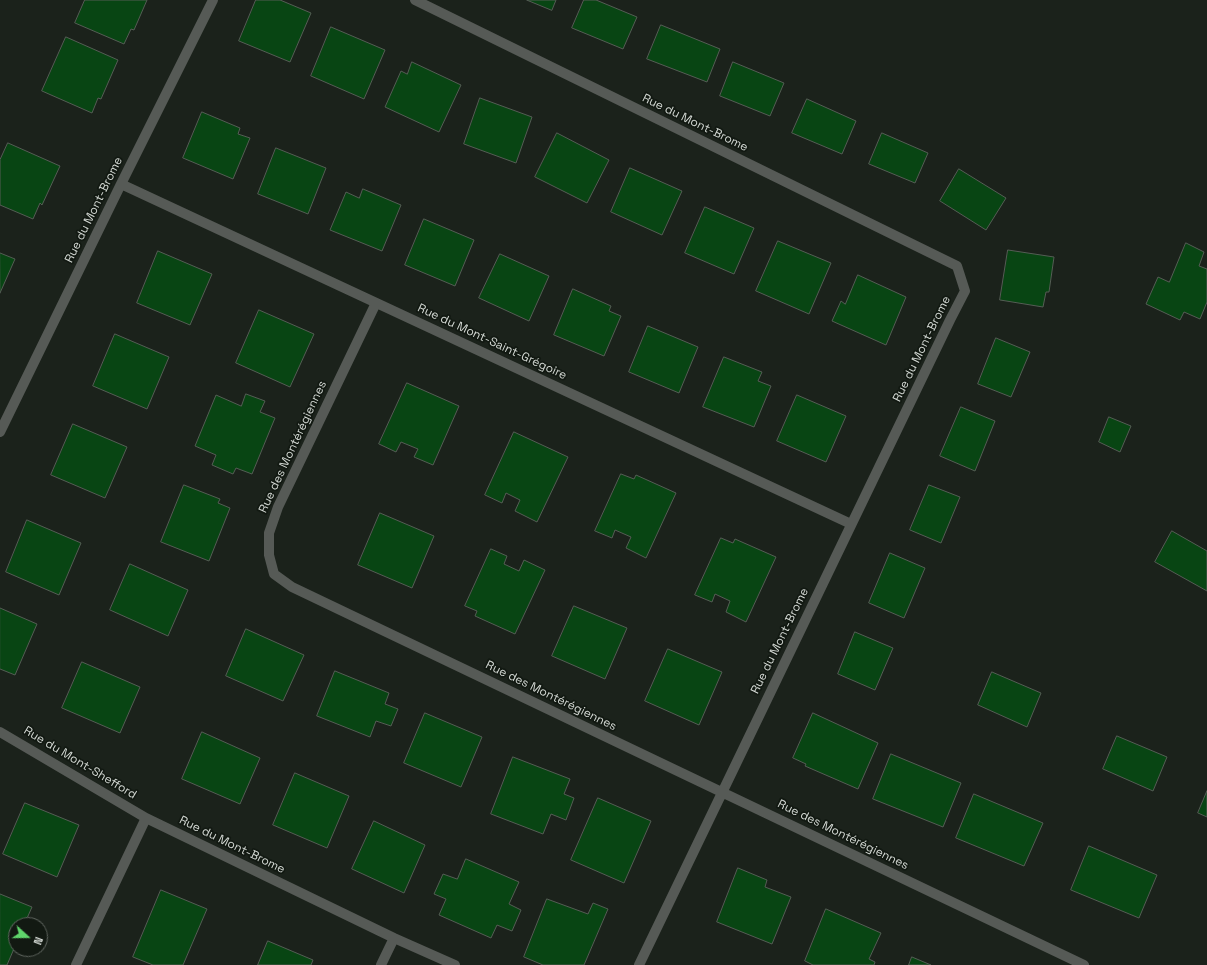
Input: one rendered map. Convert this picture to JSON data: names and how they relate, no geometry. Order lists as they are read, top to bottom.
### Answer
{
  "streets": {
    "street": [
      "Rue du Mont-Brome",
      "Rue du Mont-Saint-Grégoire",
      "Rue des Montérégiennes",
      "Rue du Mont-Shefford"
    ]
  },
  "crossings": [
    ["Rue du Mont-Brome", "Rue du Mont-Saint-Grégoire"],
    ["Rue du Mont-Brome", "Rue des Montérégiennes"],
    ["Rue du Mont-Brome", "Rue du Mont-Shefford"],
    ["Rue du Mont-Saint-Grégoire", "Rue des Montérégiennes"]
  ],
  "north": "right"
}
